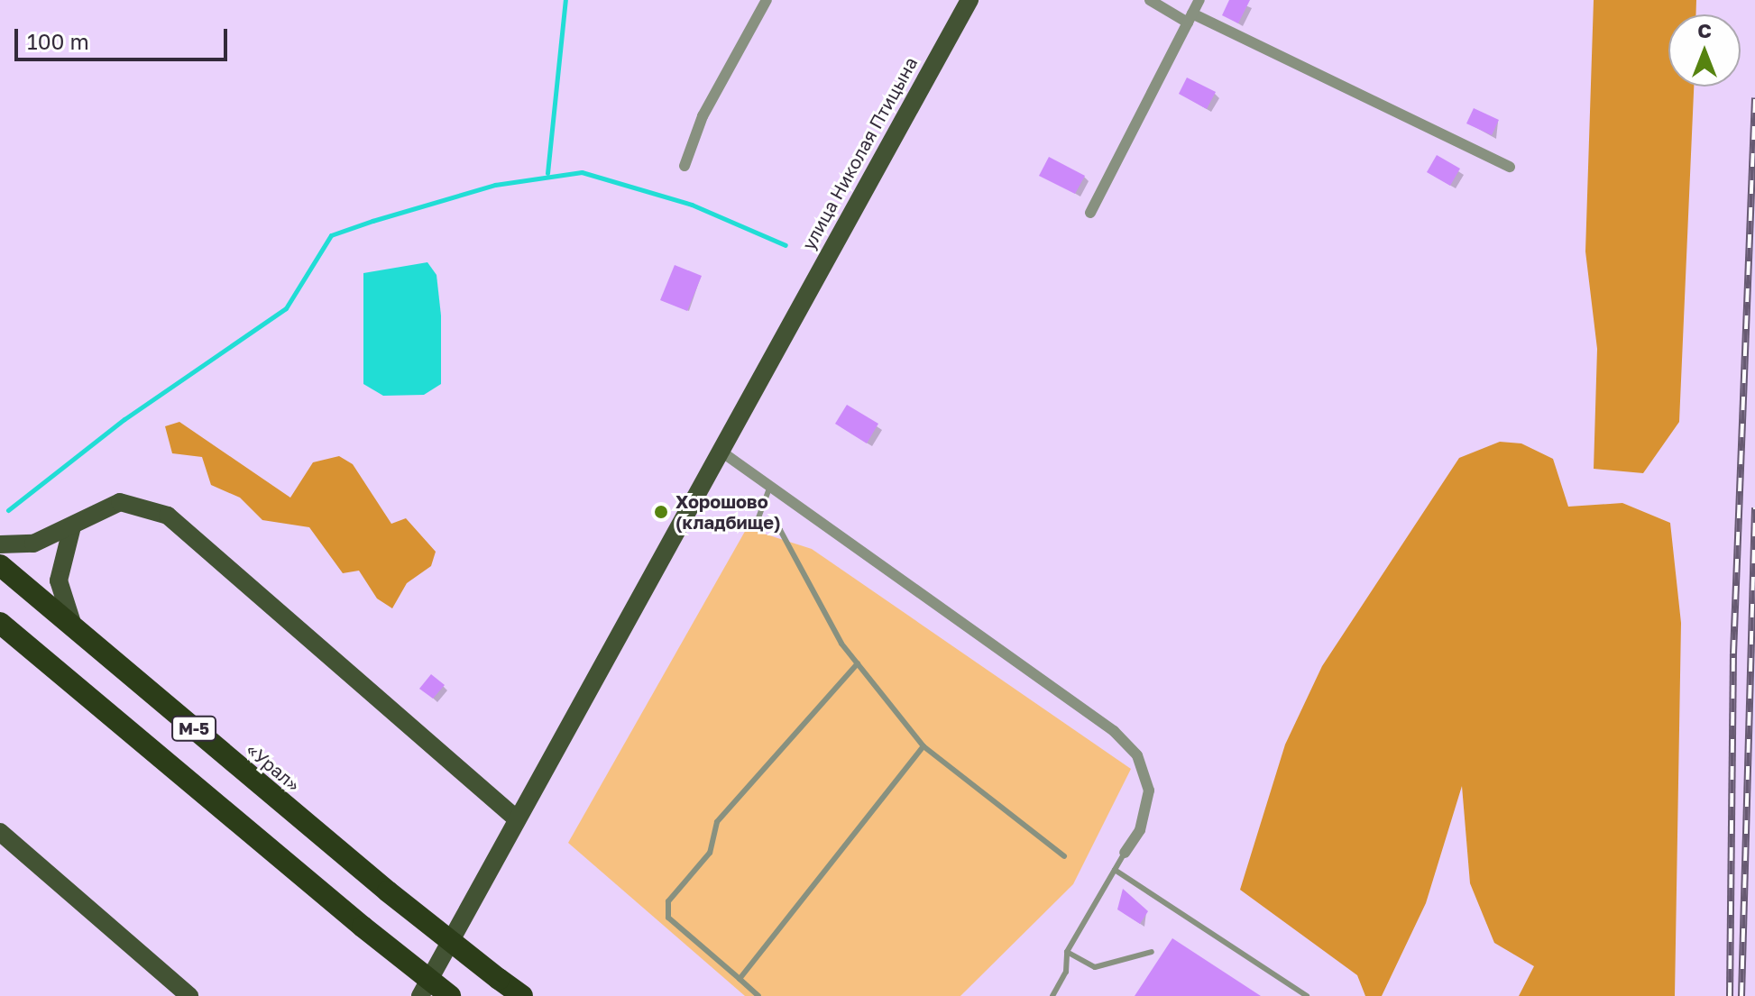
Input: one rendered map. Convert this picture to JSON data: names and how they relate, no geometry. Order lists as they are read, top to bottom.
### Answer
{
  "streets": {
    "highway": ["М-5", "«Урал»"],
    "main road": ["улица Николая Птицына"]
  },
  "places": ["Хорошово (кладбище)"],
  "scale_bar": "100 m",
  "north": "top"
}
